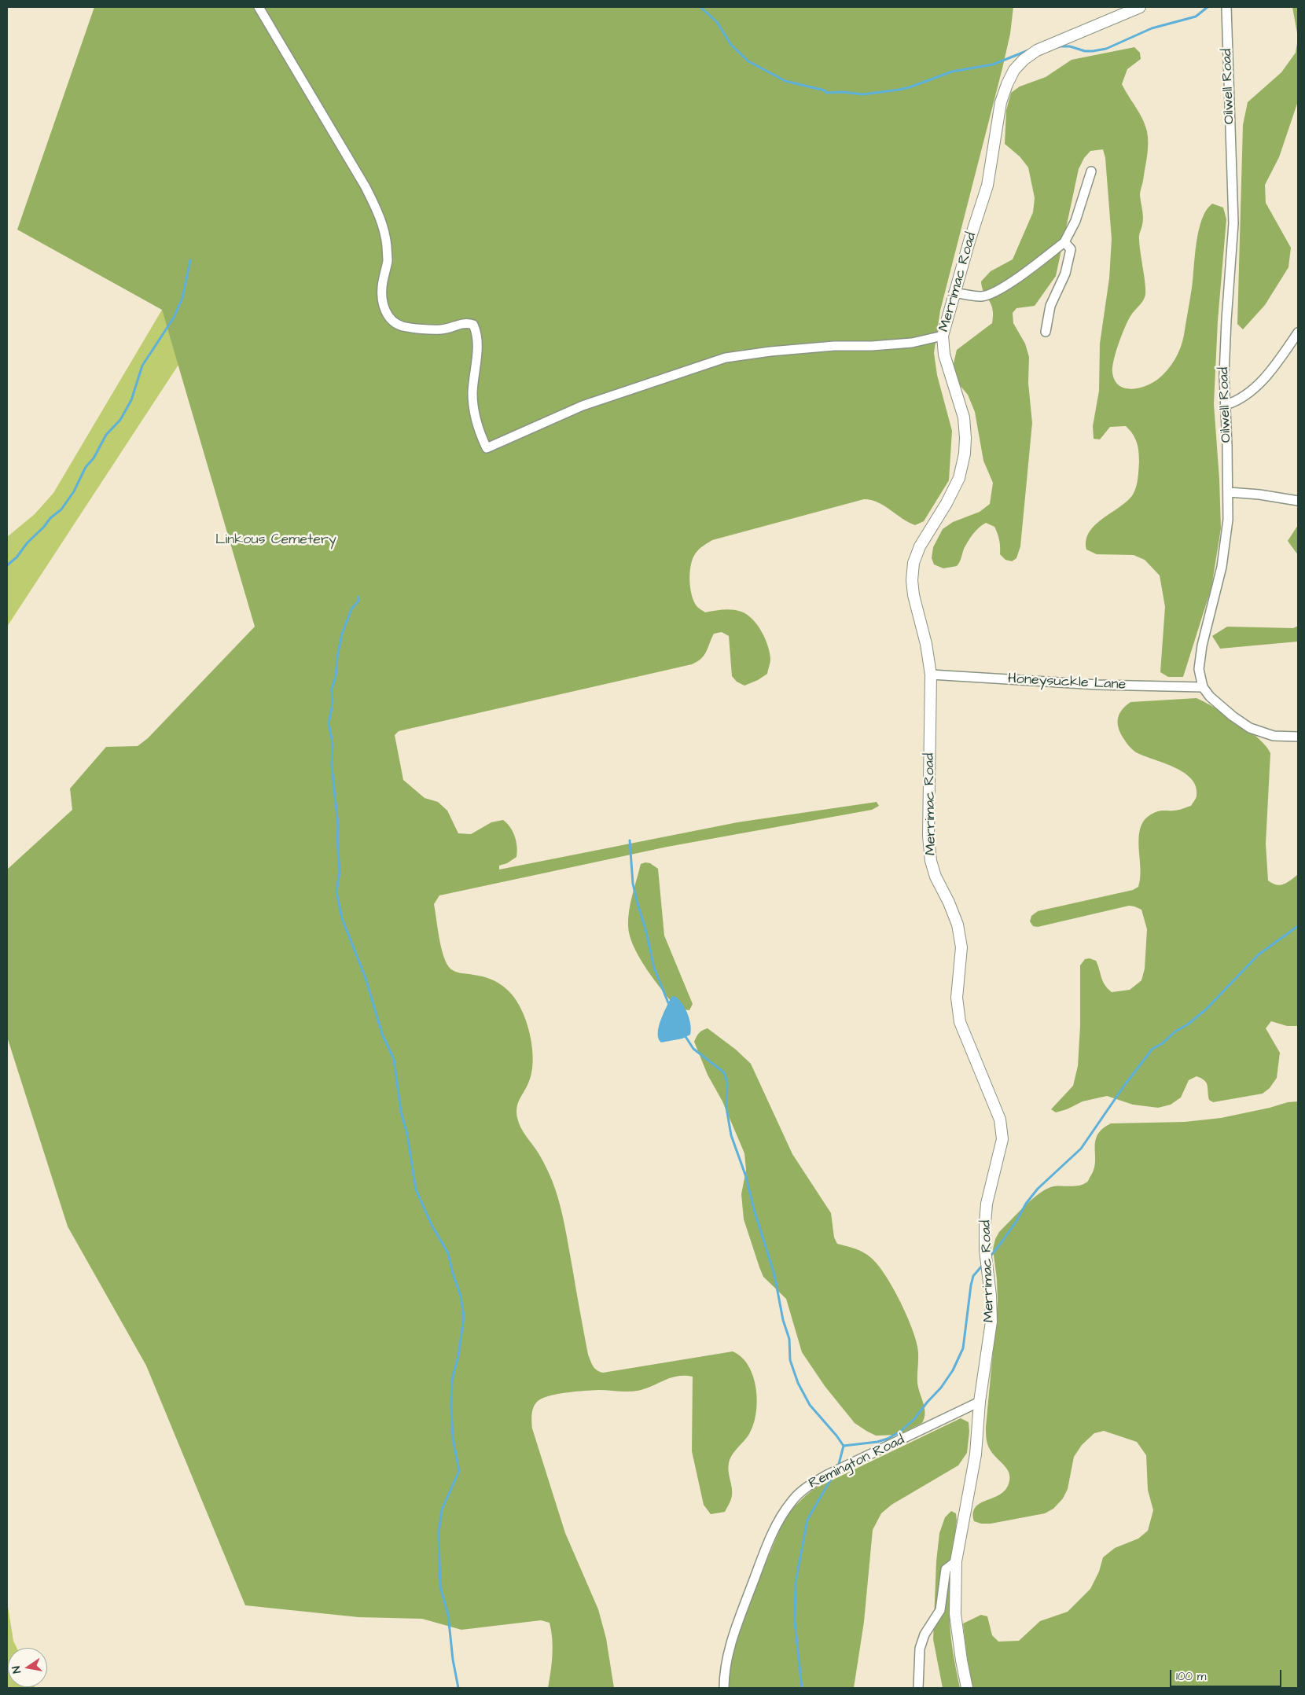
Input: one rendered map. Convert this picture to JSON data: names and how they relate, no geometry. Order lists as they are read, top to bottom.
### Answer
{
  "streets": {
    "street": [
      "Oilwell Road",
      "Merrimac Road",
      "Honeysuckle Lane",
      "Remington Road"
    ]
  },
  "crossings": [
    ["Oilwell Road", "Honeysuckle Lane"],
    ["Merrimac Road", "Honeysuckle Lane"],
    ["Merrimac Road", "Remington Road"]
  ],
  "parks": ["Linkous Cemetery"],
  "scale_bar": "100 m",
  "north": "left"
}
